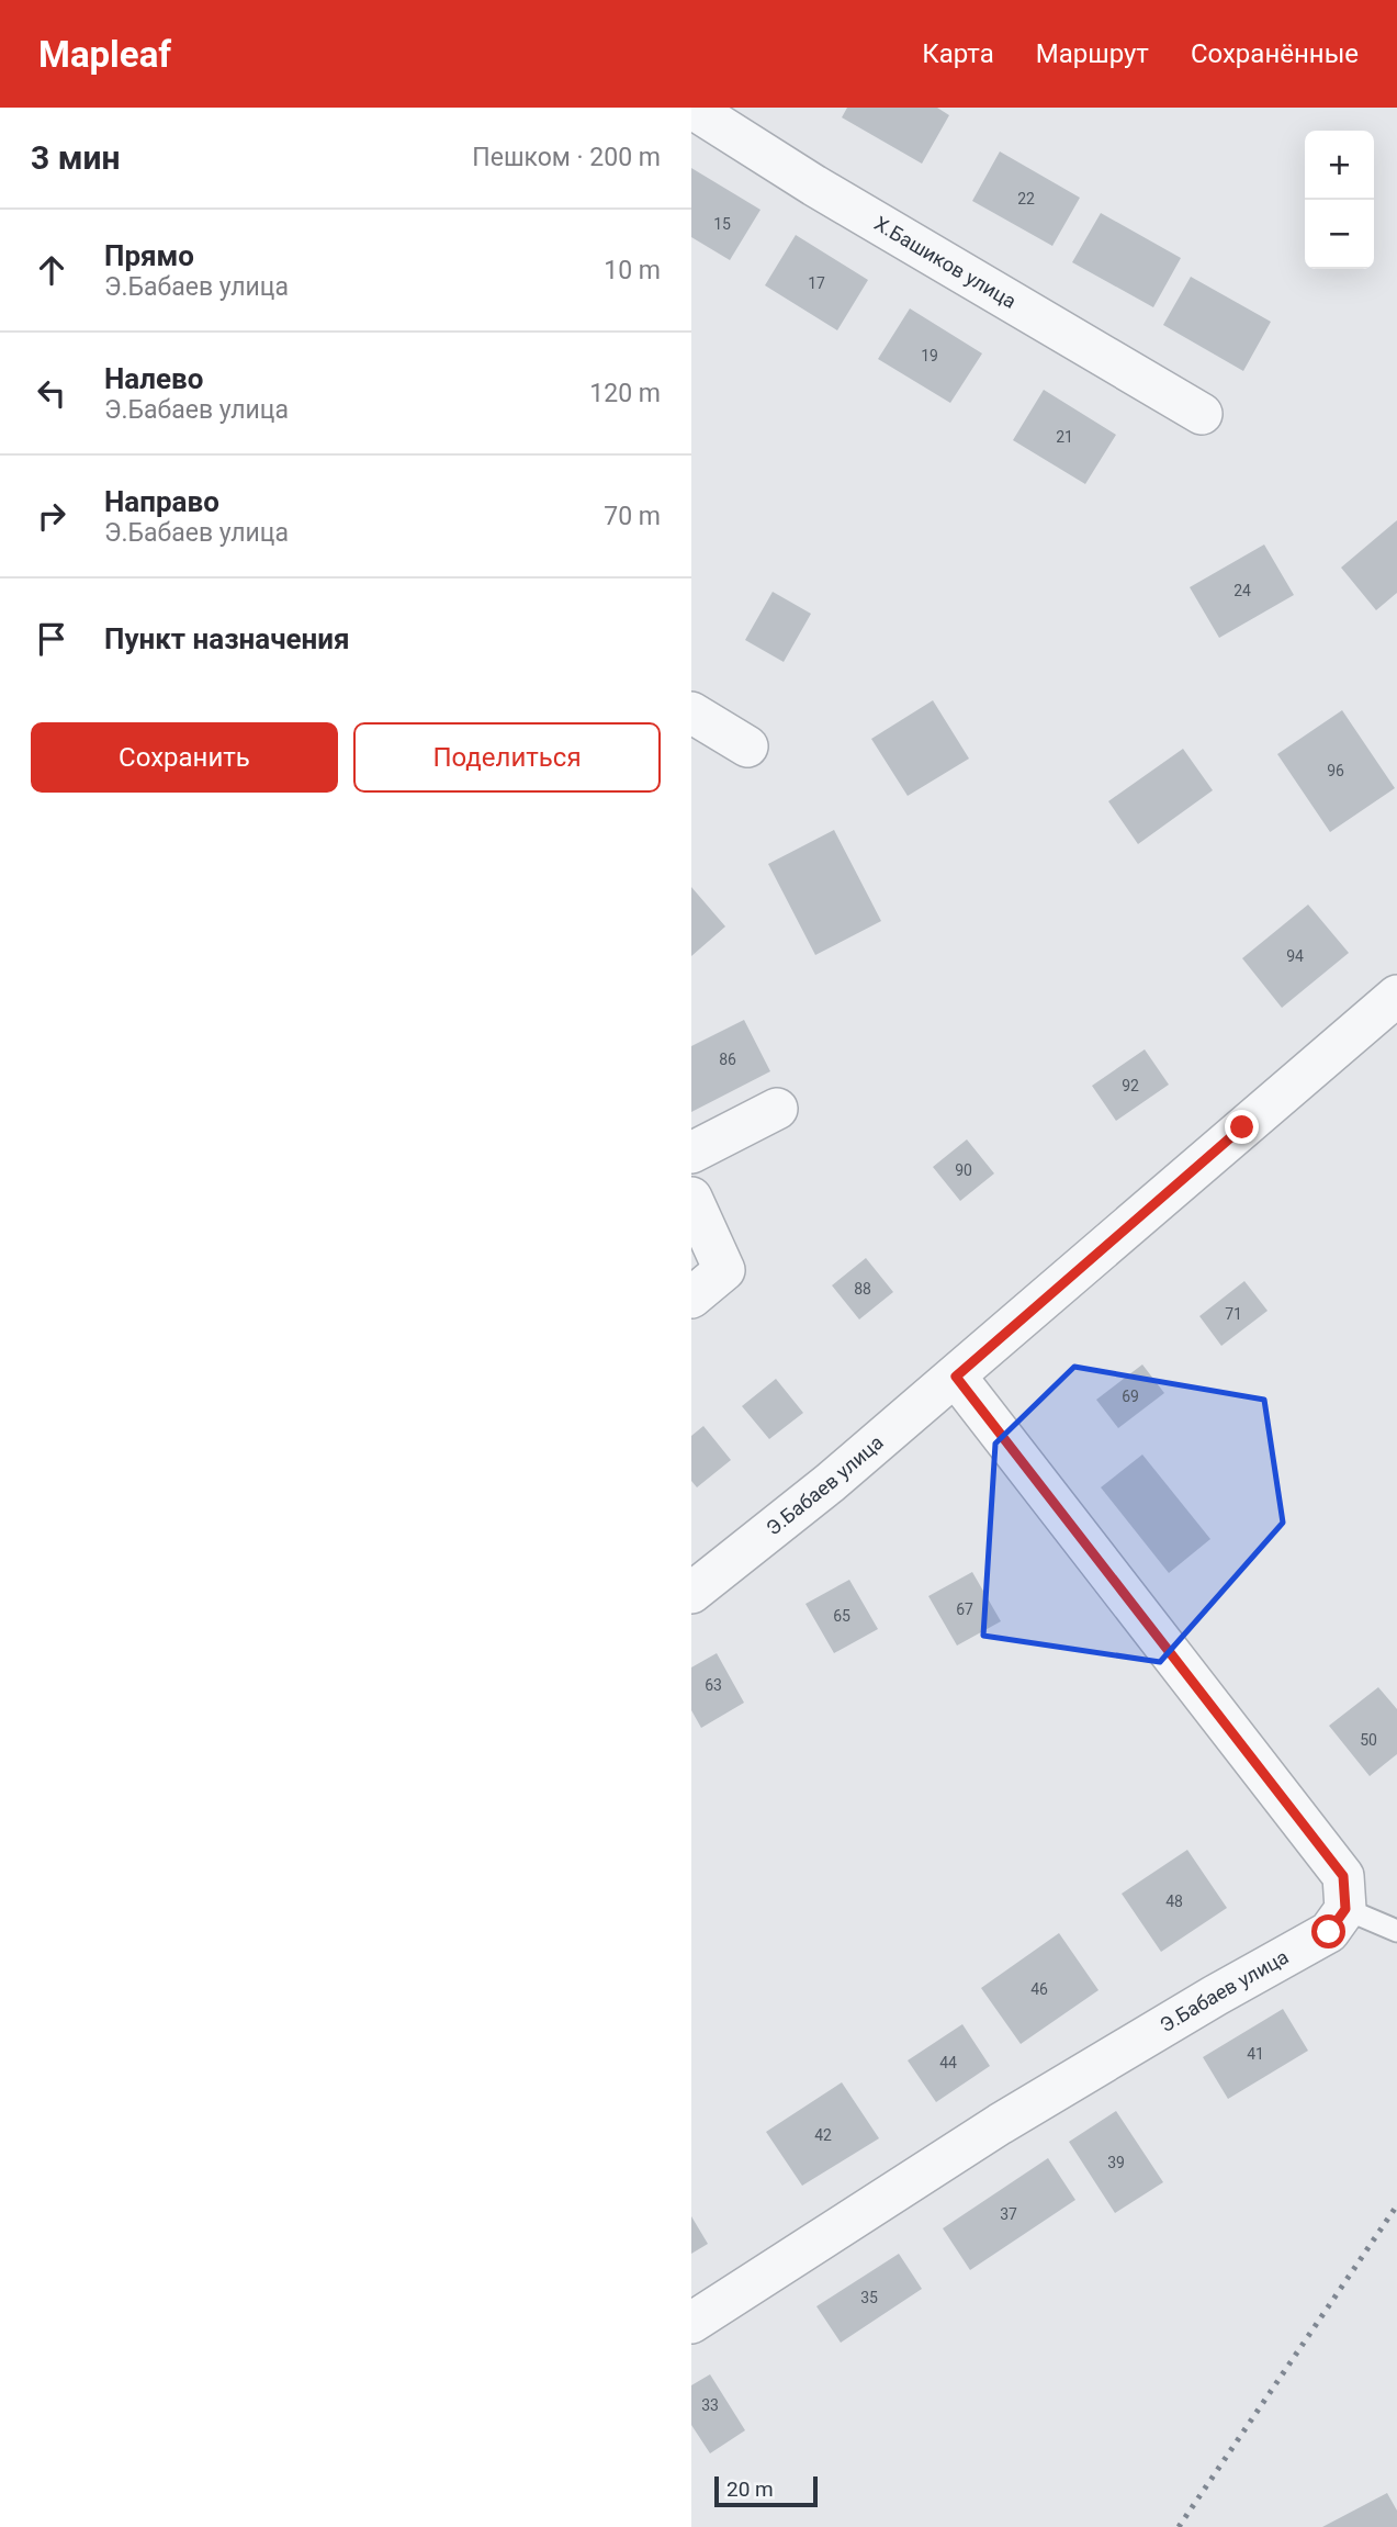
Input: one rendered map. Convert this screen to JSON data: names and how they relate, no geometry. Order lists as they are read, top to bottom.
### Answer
{
  "streets": {
    "street": ["Х.Башиков улица", "Э.Бабаев улица"]
  },
  "house_numbers": [
    "22",
    "15",
    "17",
    "19",
    "21",
    "24",
    "96",
    "94",
    "86",
    "92",
    "90",
    "88",
    "71",
    "69",
    "67",
    "65",
    "63",
    "50",
    "48",
    "46",
    "41",
    "44",
    "42",
    "39",
    "37",
    "35",
    "33"
  ],
  "scale_bar": "20 m",
  "page": {
    "header": "Mapleaf",
    "nav": ["Карта", "Маршрут", "Сохранённые"],
    "heading": ["3 мин", "Пешком · 200 m"],
    "map_buttons": ["+", "−"],
    "list": [
      ["Прямо", "Э.Бабаев улица", "10 m"],
      ["Налево", "Э.Бабаев улица", "120 m"],
      ["Направо", "Э.Бабаев улица", "70 m"],
      "Пункт назначения"
    ],
    "buttons": ["Сохранить", "Поделиться"],
    "scale": "20 m"
  }
}
